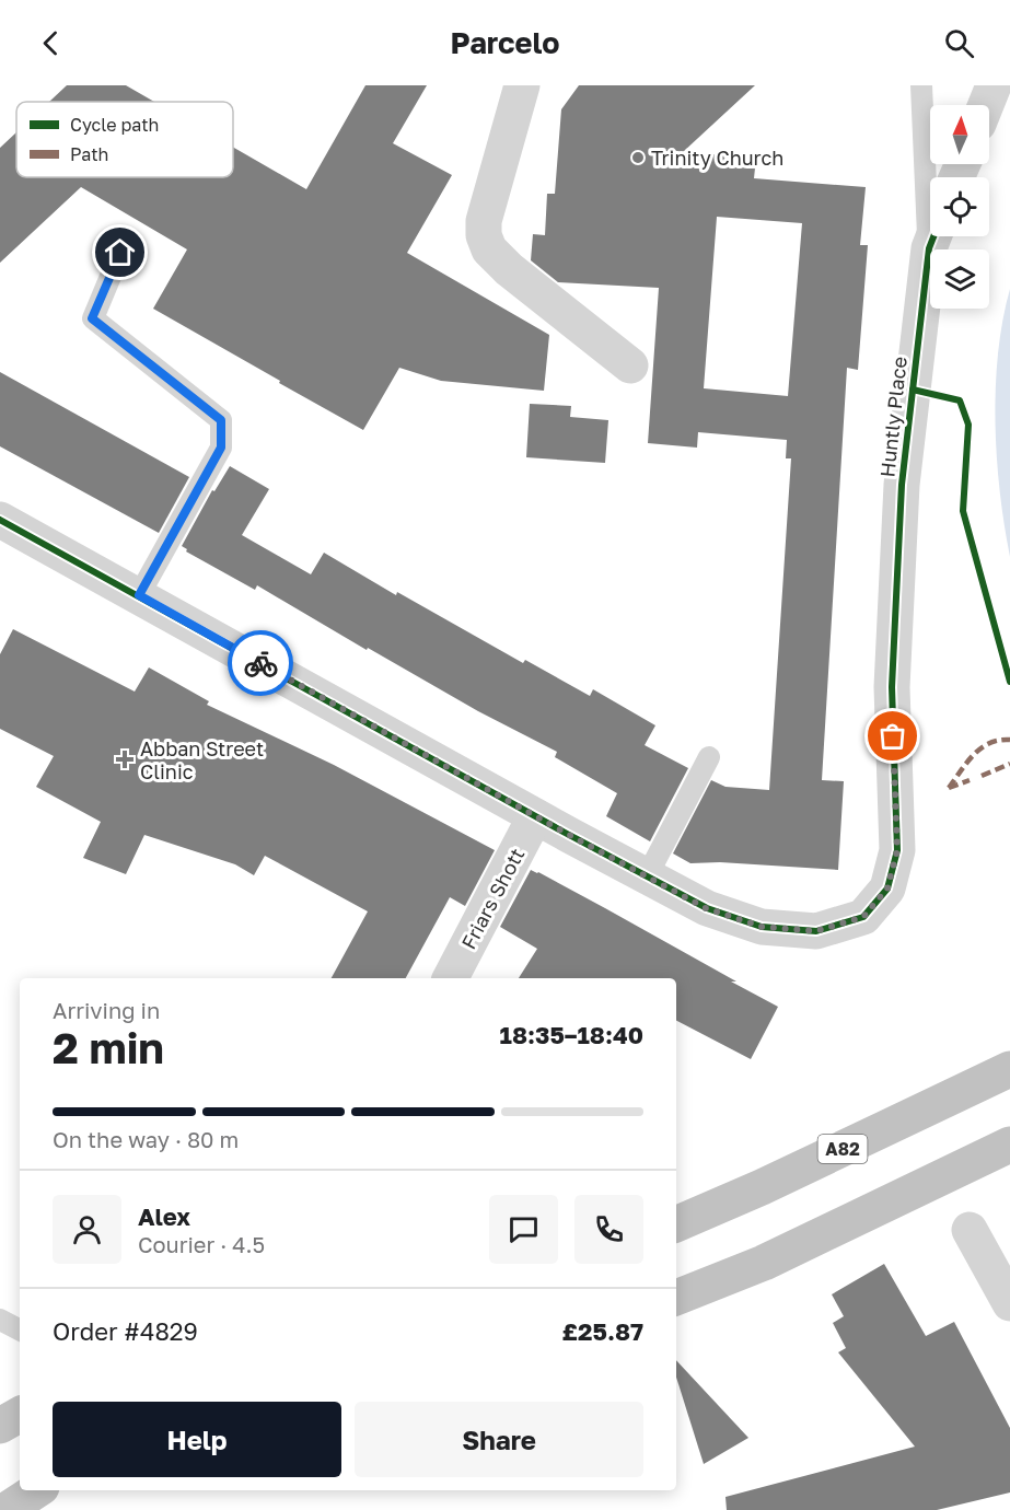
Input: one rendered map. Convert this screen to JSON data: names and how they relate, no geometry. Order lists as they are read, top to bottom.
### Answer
{
  "streets": {
    "highway": ["A82"],
    "street": ["Huntly Place", "Friars Shott"]
  },
  "places": {
    "other": ["Trinity Church"],
    "health": ["Abban Street Clinic"]
  },
  "legend": ["Cycle path", "Path"],
  "north": "top",
  "page": {
    "header": "Parcelo",
    "heading": ["2 min", "Arriving in", "18:35–18:40"],
    "panel": [
      "Alex",
      "Courier · 4.5",
      "Order #4829",
      "£25.87"
    ],
    "bar": "On the way · 80 m",
    "buttons": ["Help", "Share"]
  }
}
